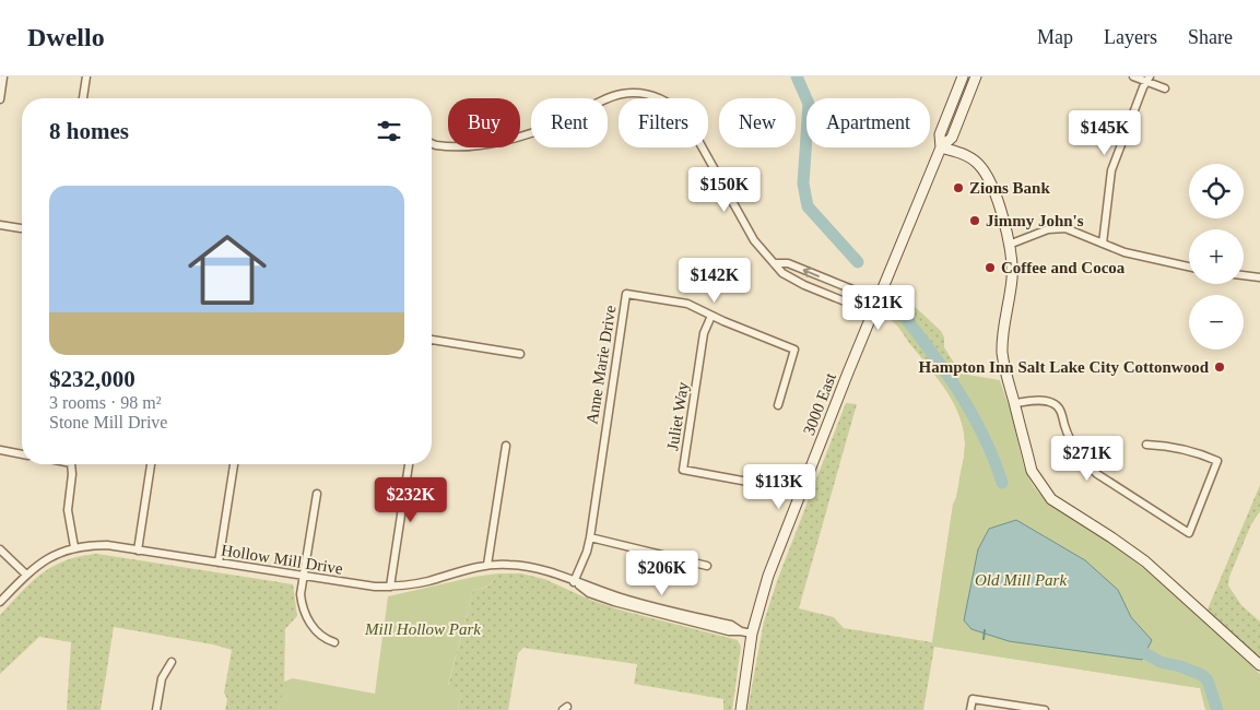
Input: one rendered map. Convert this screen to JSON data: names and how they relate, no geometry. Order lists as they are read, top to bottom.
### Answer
{
  "streets": {
    "main road": ["3000 East"],
    "street": ["Anne Marie Drive", "Juliet Way", "Hollow Mill Drive"]
  },
  "crossings": [
    ["Anne Marie Drive", "Juliet Way"],
    ["Anne Marie Drive", "Hollow Mill Drive"],
    ["3000 East", "Juliet Way"],
    ["3000 East", "Hollow Mill Drive"]
  ],
  "parks": ["Old Mill Park", "Mill Hollow Park"],
  "places": [
    "Zions Bank",
    "Jimmy John's",
    "Coffee and Cocoa",
    "Hampton Inn Salt Lake City Cottonwood"
  ],
  "page": {
    "header": "Dwello",
    "nav": ["Map", "Layers", "Share"],
    "chip": [
      "Buy",
      "Rent",
      "Filters",
      "New",
      "Apartment"
    ],
    "heading": "8 homes",
    "price": [
      "$145K",
      "$150K",
      "$142K",
      "$121K",
      "$271K",
      "$113K",
      "$232K",
      "$206K"
    ],
    "map_buttons": ["+", "−"],
    "list": [
      {
        "name": "$232,000",
        "note": "3 rooms · 98 m² · Stone Mill Drive"
      }
    ]
  }
}
